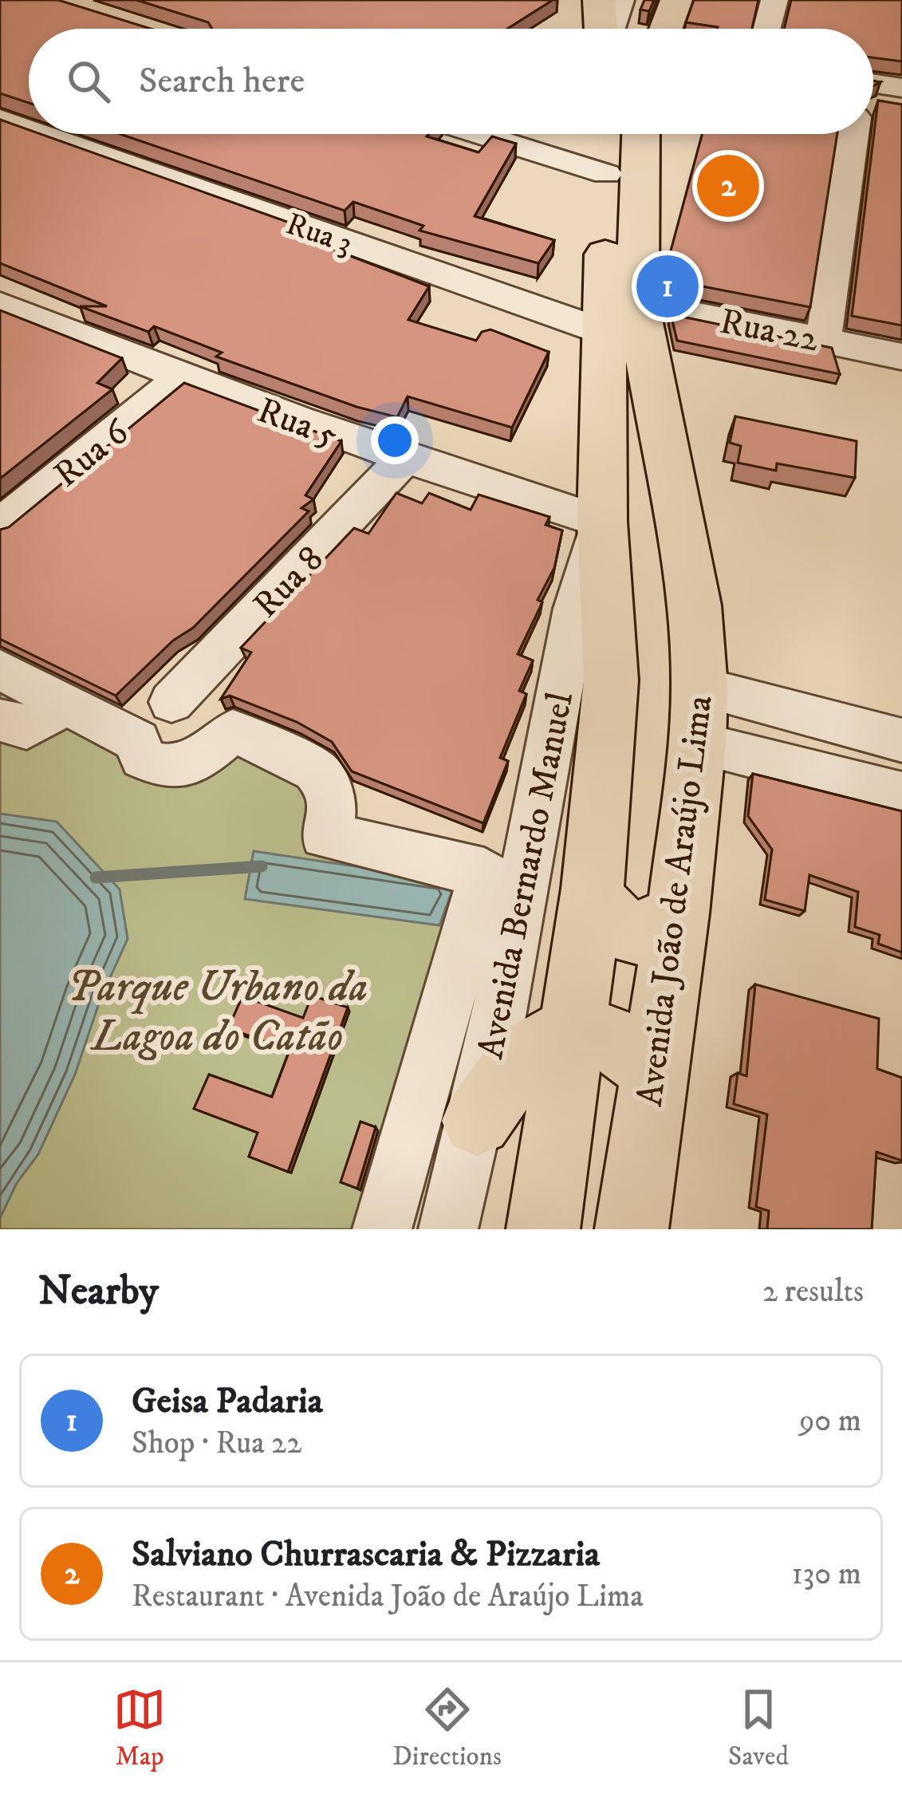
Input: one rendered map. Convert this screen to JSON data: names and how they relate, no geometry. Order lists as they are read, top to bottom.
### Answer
{
  "streets": {
    "main road": ["Avenida João de Araújo Lima"],
    "street": [
      "Rua 3",
      "Rua 22",
      "Rua 5",
      "Rua 6",
      "Rua 8",
      "Avenida Bernardo Manuel"
    ]
  },
  "crossings": [
    ["Rua 3", "Rua 22"],
    ["Rua 3", "Avenida João de Araújo Lima"],
    ["Rua 22", "Avenida João de Araújo Lima"],
    ["Rua 5", "Rua 6"],
    ["Rua 5", "Rua 8"],
    ["Rua 5", "Avenida Bernardo Manuel"],
    ["Rua 5", "Avenida João de Araújo Lima"],
    ["Avenida Bernardo Manuel", "Avenida João de Araújo Lima"]
  ],
  "parks": ["Parque Urbano da Lagoa do Catão"],
  "page": {
    "search": "Search here",
    "pins": ["2", "1"],
    "heading": ["Nearby", "2 results"],
    "list": [
      {
        "mark": "1",
        "name": "Geisa Padaria",
        "note": "Shop · Rua 22",
        "value": "90 m"
      },
      {
        "mark": "2",
        "name": "Salviano Churrascaria & Pizzaria",
        "note": "Restaurant · Avenida João de Araújo Lima",
        "value": "130 m"
      }
    ],
    "nav": ["Map", "Directions", "Saved"]
  }
}
